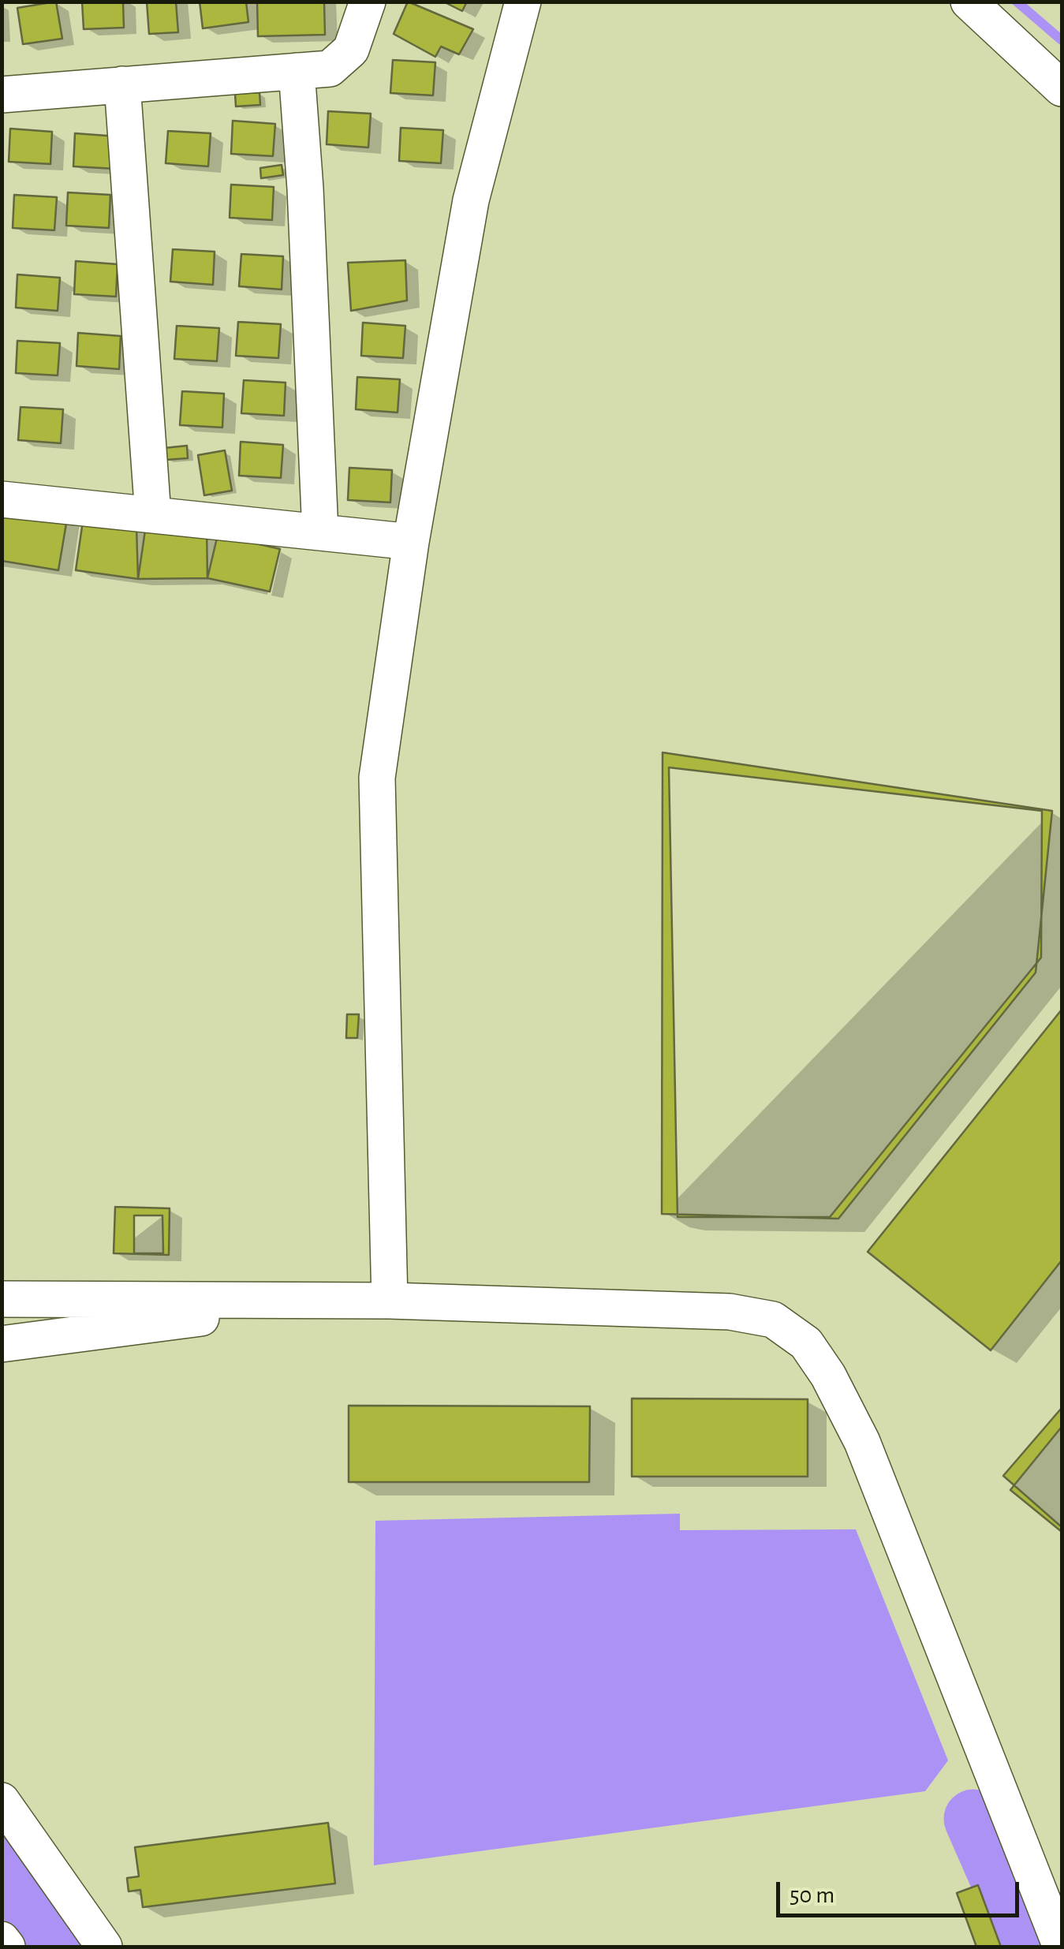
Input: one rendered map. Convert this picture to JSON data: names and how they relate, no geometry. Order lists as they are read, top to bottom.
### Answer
{
  "scale_bar": "50 m"
}
